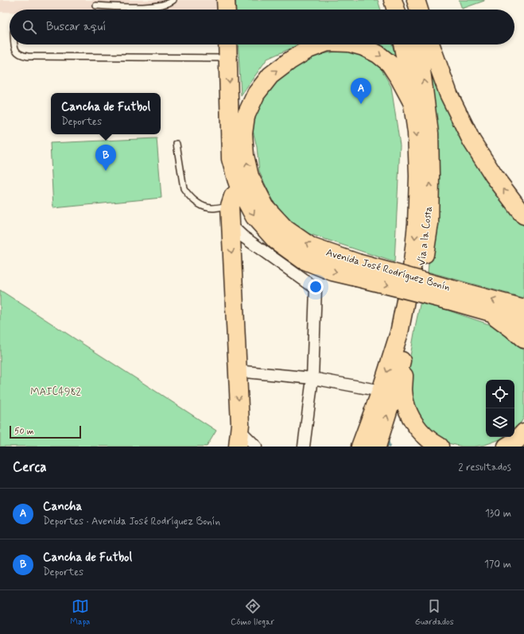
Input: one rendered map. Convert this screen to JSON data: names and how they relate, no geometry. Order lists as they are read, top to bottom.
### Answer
{
  "streets": {
    "main road": ["Vía a la Costa", "Avenida José Rodríguez Bonín"]
  },
  "crossings": [
    ["Vía a la Costa", "Avenida José Rodríguez Bonín"]
  ],
  "parks": ["MAIC4982"],
  "scale_bar": "50 m",
  "page": {
    "search": "Buscar aquí",
    "pins": ["A", "B"],
    "popup": ["Cancha de Futbol", "Deportes"],
    "scale": "50 m",
    "heading": ["Cerca", "2 resultados"],
    "list": [
      {
        "mark": "A",
        "name": "Cancha",
        "note": "Deportes · Avenida José Rodríguez Bonín",
        "value": "130 m"
      },
      {
        "mark": "B",
        "name": "Cancha de Futbol",
        "note": "Deportes",
        "value": "170 m"
      }
    ],
    "nav": ["Mapa", "Cómo llegar", "Guardados"]
  }
}
